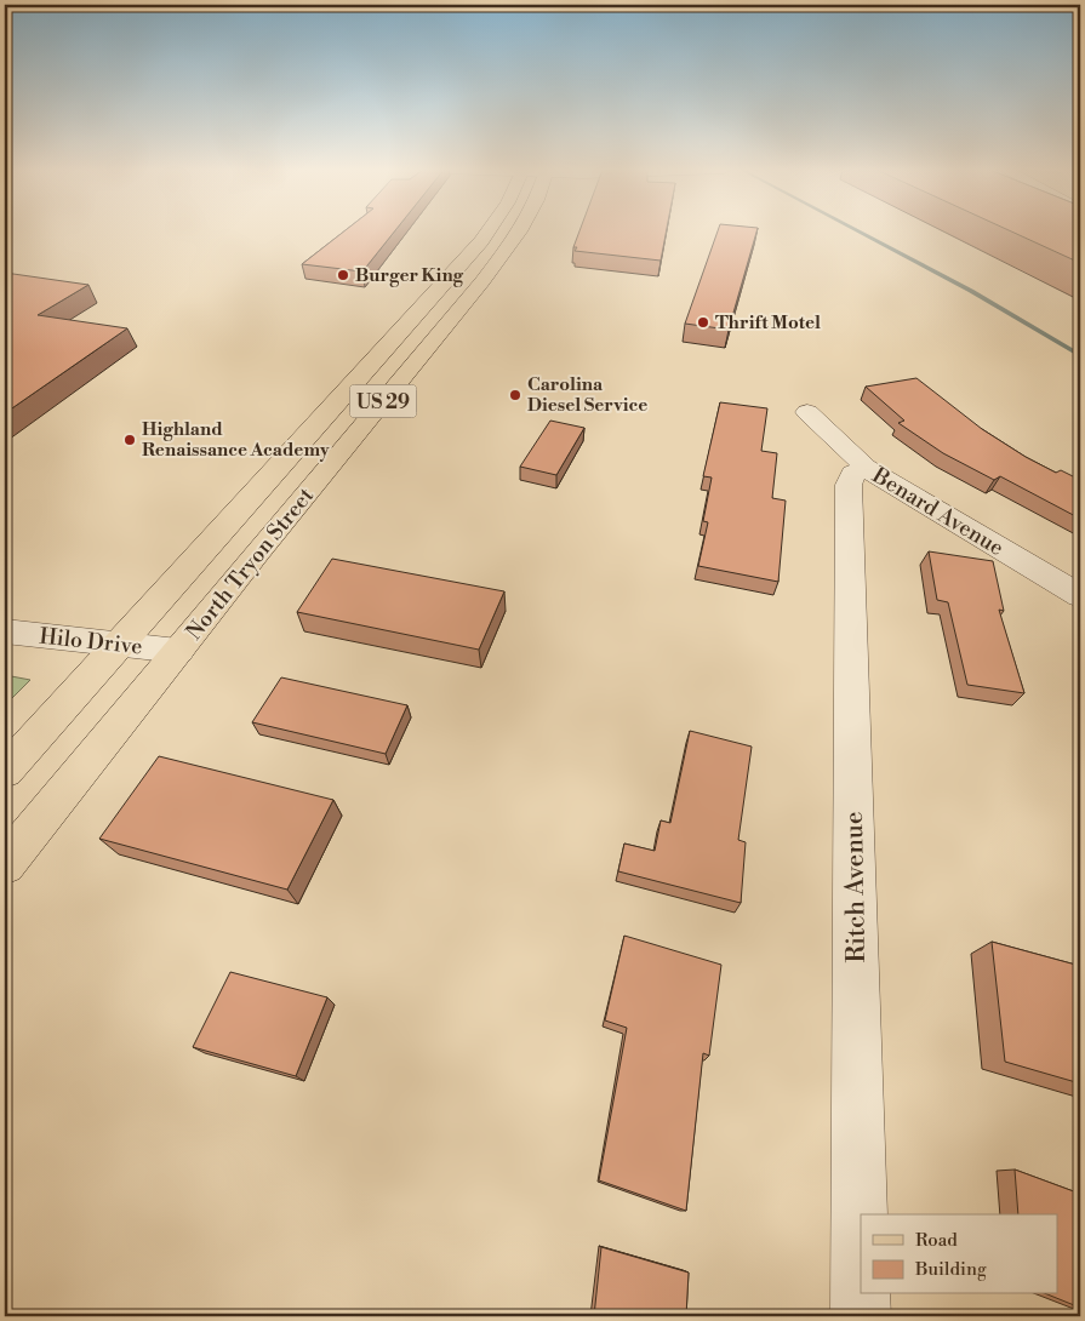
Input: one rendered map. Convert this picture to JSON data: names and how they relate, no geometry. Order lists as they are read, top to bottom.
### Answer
{
  "streets": {
    "main road": ["US 29", "North Tryon Street"],
    "street": ["Benard Avenue", "Hilo Drive", "Ritch Avenue"]
  },
  "crossings": [
    ["Benard Avenue", "Ritch Avenue"],
    ["North Tryon Street", "Hilo Drive"]
  ],
  "places": [
    "Burger King",
    "Thrift Motel",
    "Carolina Diesel Service",
    "Highland Renaissance Academy"
  ],
  "legend": ["Road", "Building"]
}
